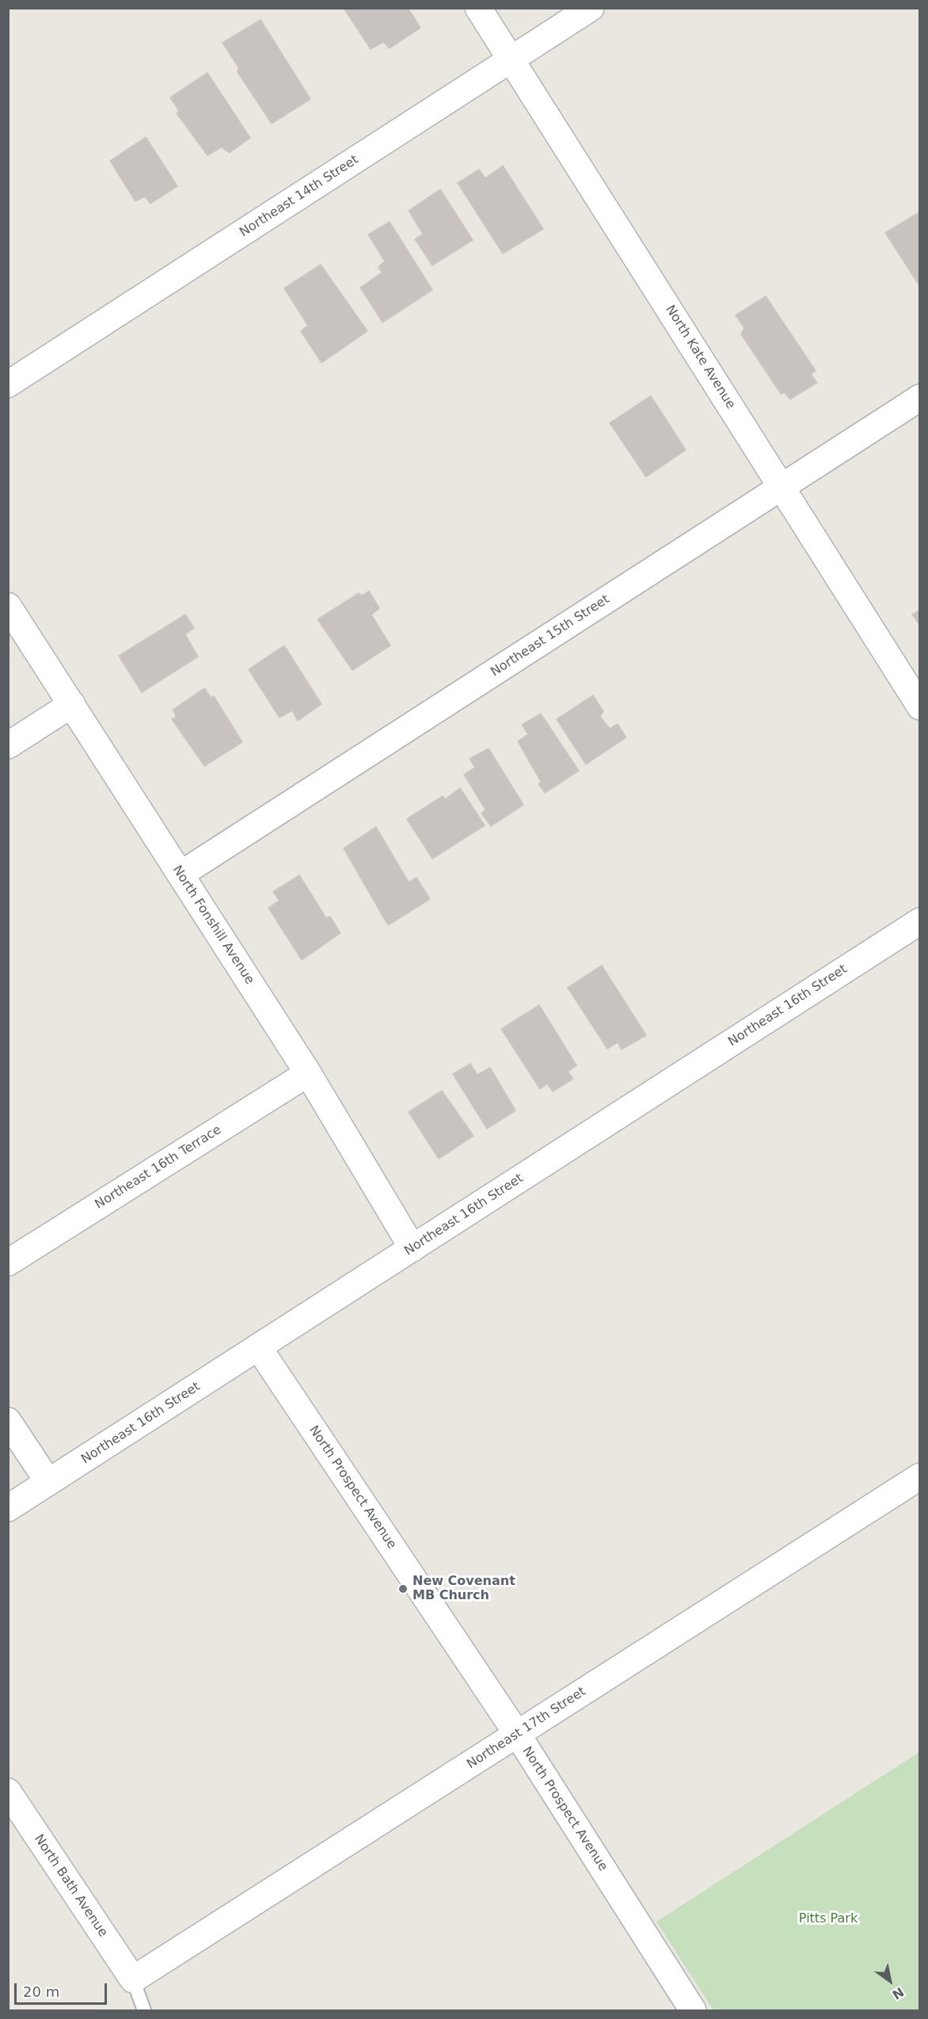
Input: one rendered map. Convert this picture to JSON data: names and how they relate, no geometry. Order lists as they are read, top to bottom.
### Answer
{
  "streets": {
    "street": [
      "Northeast 14th Street",
      "North Kate Avenue",
      "Northeast 15th Street",
      "North Fonshill Avenue",
      "Northeast 16th Street",
      "Northeast 16th Terrace",
      "North Prospect Avenue",
      "Northeast 17th Street",
      "North Bath Avenue"
    ]
  },
  "crossings": [
    ["Northeast 14th Street", "North Kate Avenue"],
    ["North Kate Avenue", "Northeast 15th Street"],
    ["Northeast 15th Street", "North Fonshill Avenue"],
    ["North Fonshill Avenue", "Northeast 16th Street"],
    ["North Fonshill Avenue", "Northeast 16th Terrace"],
    ["Northeast 16th Street", "North Prospect Avenue"],
    ["North Prospect Avenue", "Northeast 17th Street"],
    ["Northeast 17th Street", "North Bath Avenue"]
  ],
  "parks": ["Pitts Park"],
  "places": ["New Covenant MB Church"],
  "scale_bar": "20 m",
  "north": "bottom right"
}
